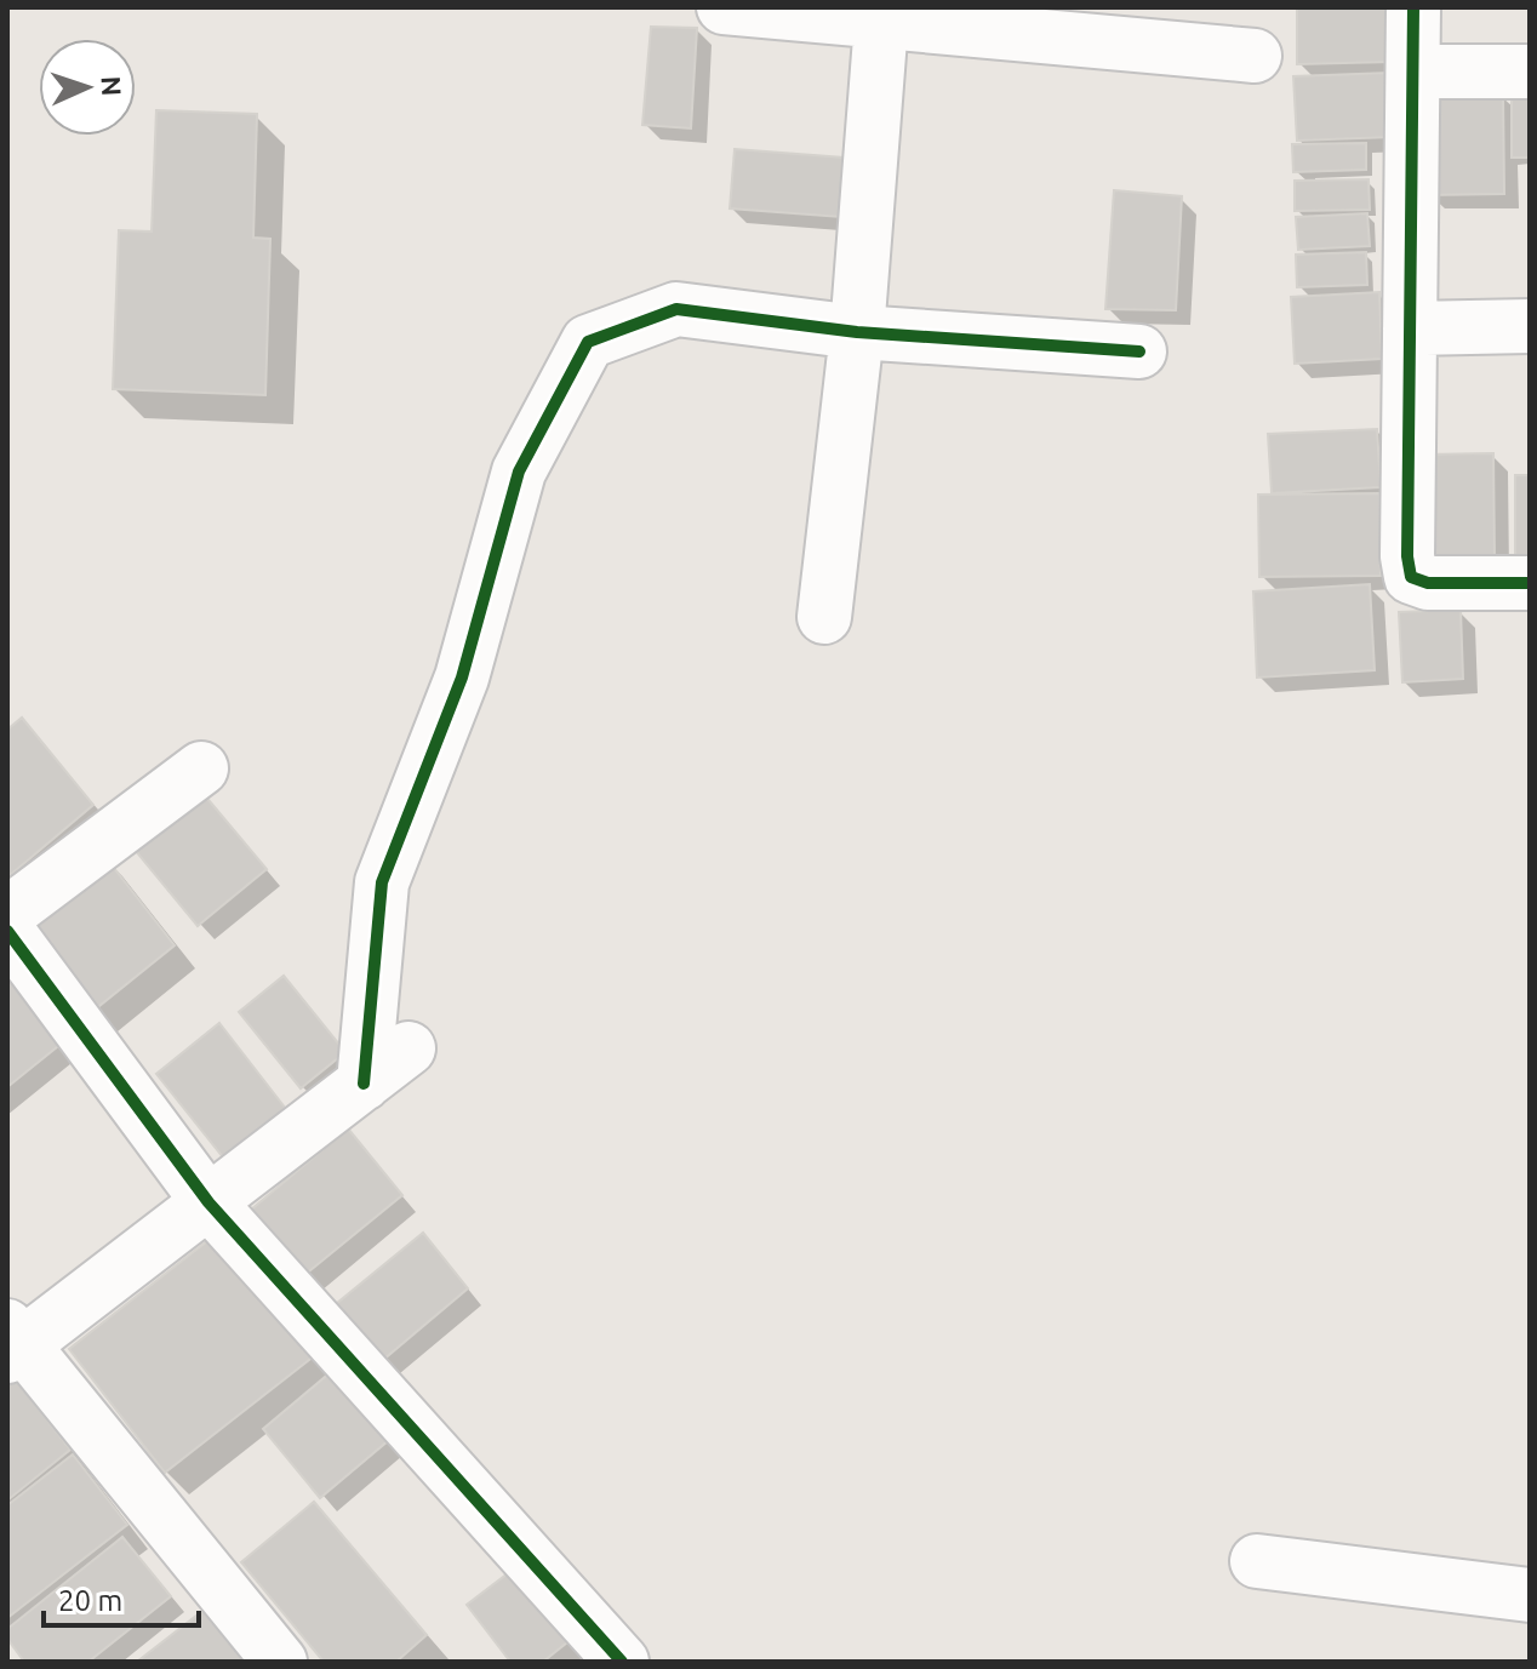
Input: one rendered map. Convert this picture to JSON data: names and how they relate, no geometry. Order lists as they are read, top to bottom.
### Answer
{
  "scale_bar": "20 m",
  "north": "right"
}
